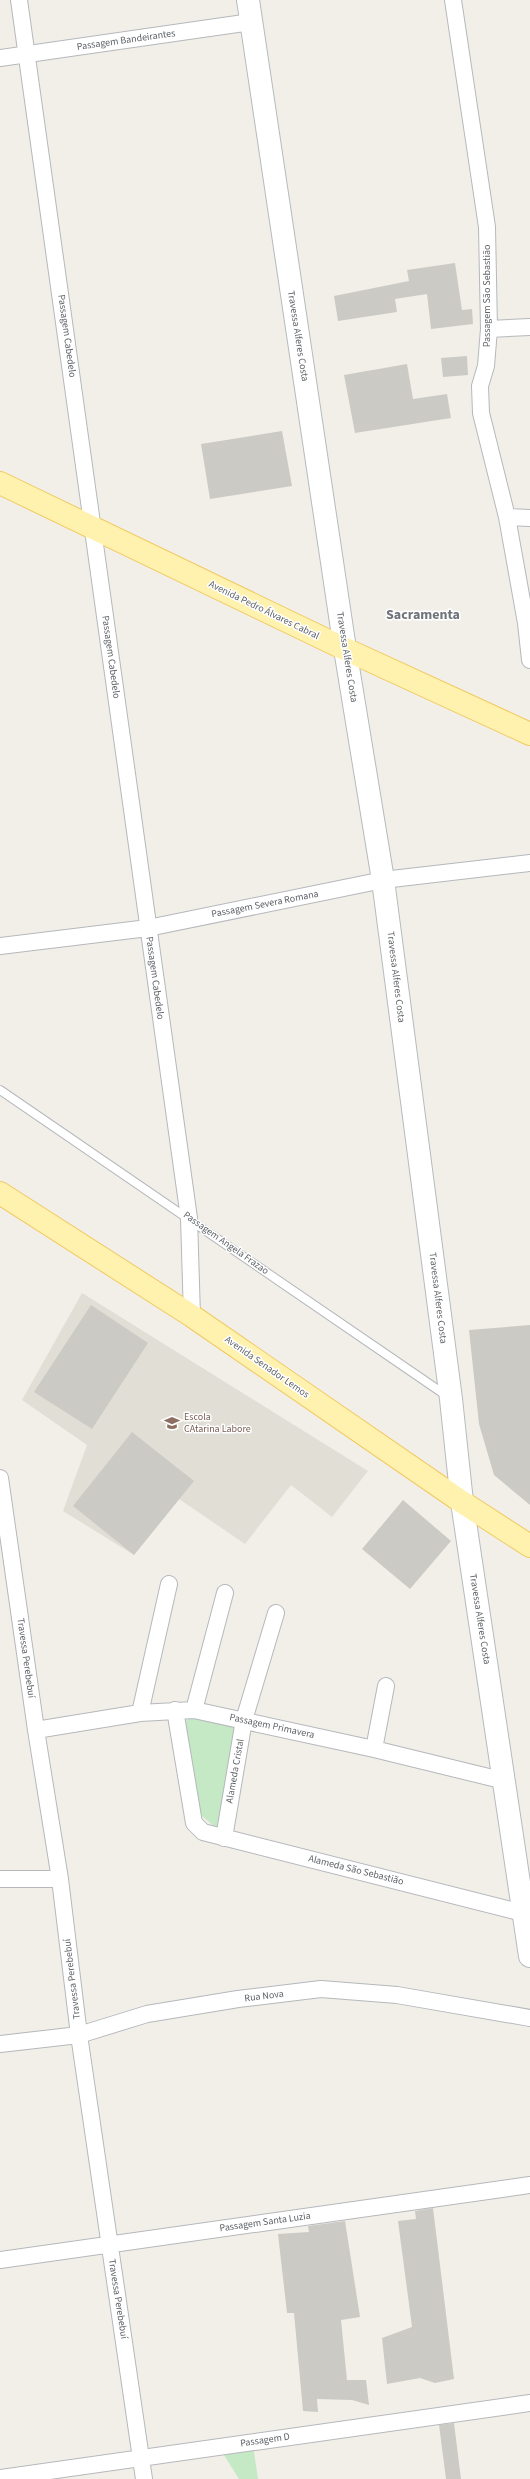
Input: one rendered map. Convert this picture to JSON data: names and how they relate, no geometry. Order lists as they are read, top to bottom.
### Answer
{
  "streets": {
    "main road": ["Avenida Pedro Álvares Cabral", "Avenida Senador Lemos"],
    "street": [
      "Passagem Bandeirantes",
      "Passagem São Sebastião",
      "Passagem Cabedelo",
      "Travessa Alferes Costa",
      "Passagem Severa Romana",
      "Travessa Perebebuí",
      "Passagem Primavera",
      "Alameda Cristal",
      "Alameda São Sebastião",
      "Rua Nova",
      "Passagem Santa Luzia",
      "Passagem D"
    ],
    "lane": ["Passagem Angela Frazao"]
  },
  "crossings": [
    ["Passagem Bandeirantes", "Passagem Cabedelo"],
    ["Passagem Bandeirantes", "Travessa Alferes Costa"],
    ["Passagem Cabedelo", "Avenida Pedro Álvares Cabral"],
    ["Passagem Cabedelo", "Passagem Severa Romana"],
    ["Passagem Cabedelo", "Passagem Angela Frazao"],
    ["Passagem Cabedelo", "Avenida Senador Lemos"],
    ["Travessa Alferes Costa", "Avenida Pedro Álvares Cabral"],
    ["Travessa Alferes Costa", "Passagem Severa Romana"],
    ["Travessa Alferes Costa", "Passagem Angela Frazao"],
    ["Travessa Alferes Costa", "Avenida Senador Lemos"],
    ["Travessa Alferes Costa", "Passagem Primavera"],
    ["Travessa Alferes Costa", "Alameda São Sebastião"],
    ["Travessa Perebebuí", "Passagem Primavera"],
    ["Travessa Perebebuí", "Rua Nova"],
    ["Travessa Perebebuí", "Passagem Santa Luzia"],
    ["Travessa Perebebuí", "Passagem D"],
    ["Passagem Primavera", "Alameda Cristal"],
    ["Passagem Primavera", "Alameda São Sebastião"],
    ["Alameda Cristal", "Alameda São Sebastião"]
  ],
  "districts": ["Sacramenta"],
  "places": {
    "school or university": ["Escola CAtarina Labore"]
  }
}
